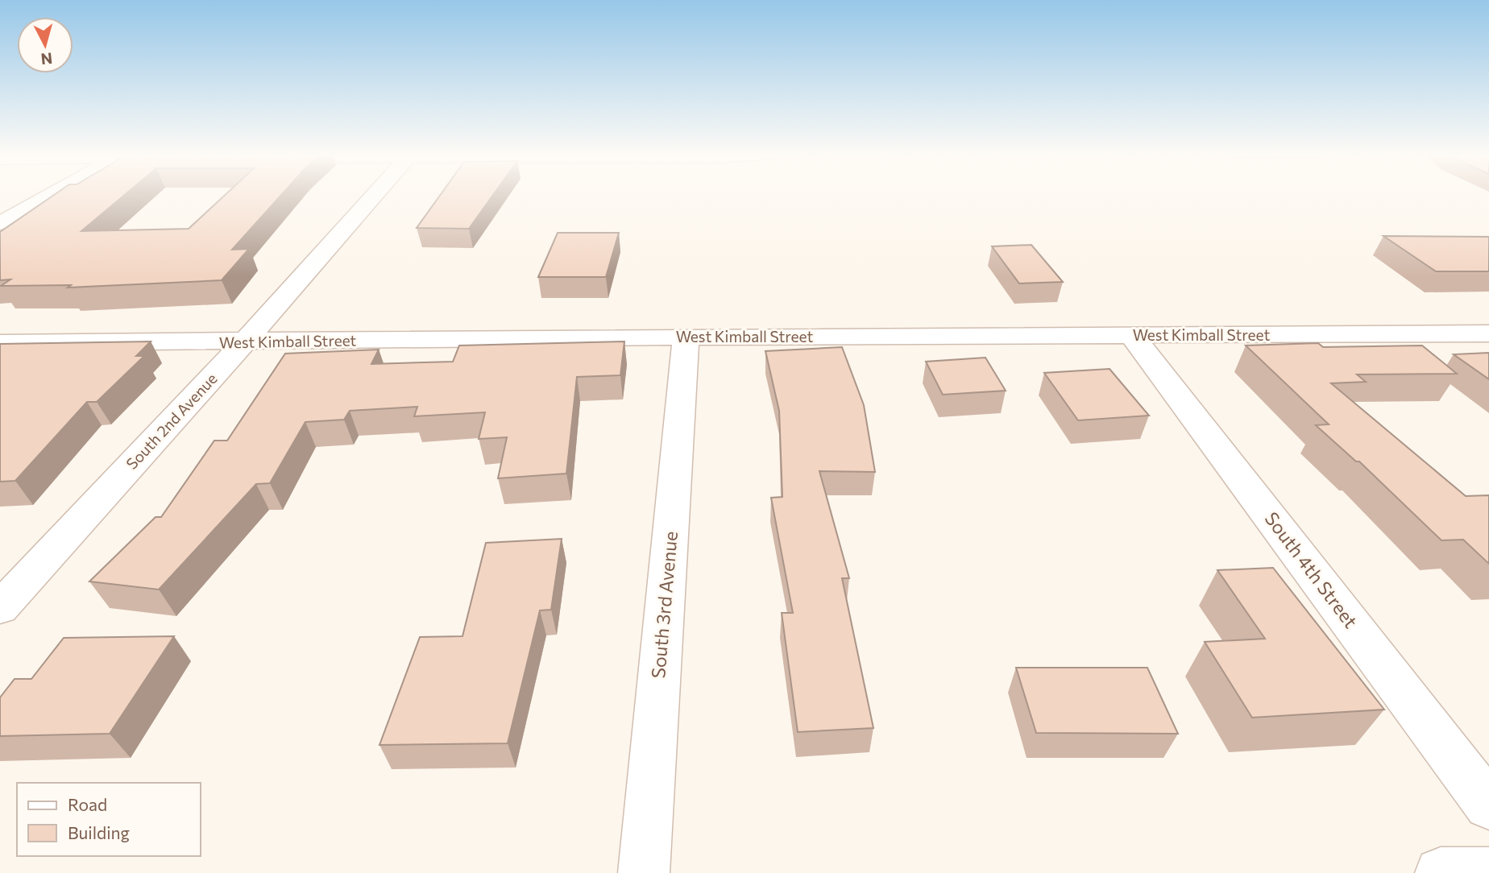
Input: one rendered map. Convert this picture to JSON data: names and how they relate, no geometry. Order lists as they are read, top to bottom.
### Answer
{
  "streets": {
    "street": [
      "West Kimball Street",
      "South 2nd Avenue",
      "South 4th Street",
      "South 3rd Avenue"
    ]
  },
  "crossings": [
    ["West Kimball Street", "South 2nd Avenue"],
    ["West Kimball Street", "South 4th Street"],
    ["West Kimball Street", "South 3rd Avenue"]
  ],
  "legend": ["Road", "Building"],
  "north": "bottom"
}
